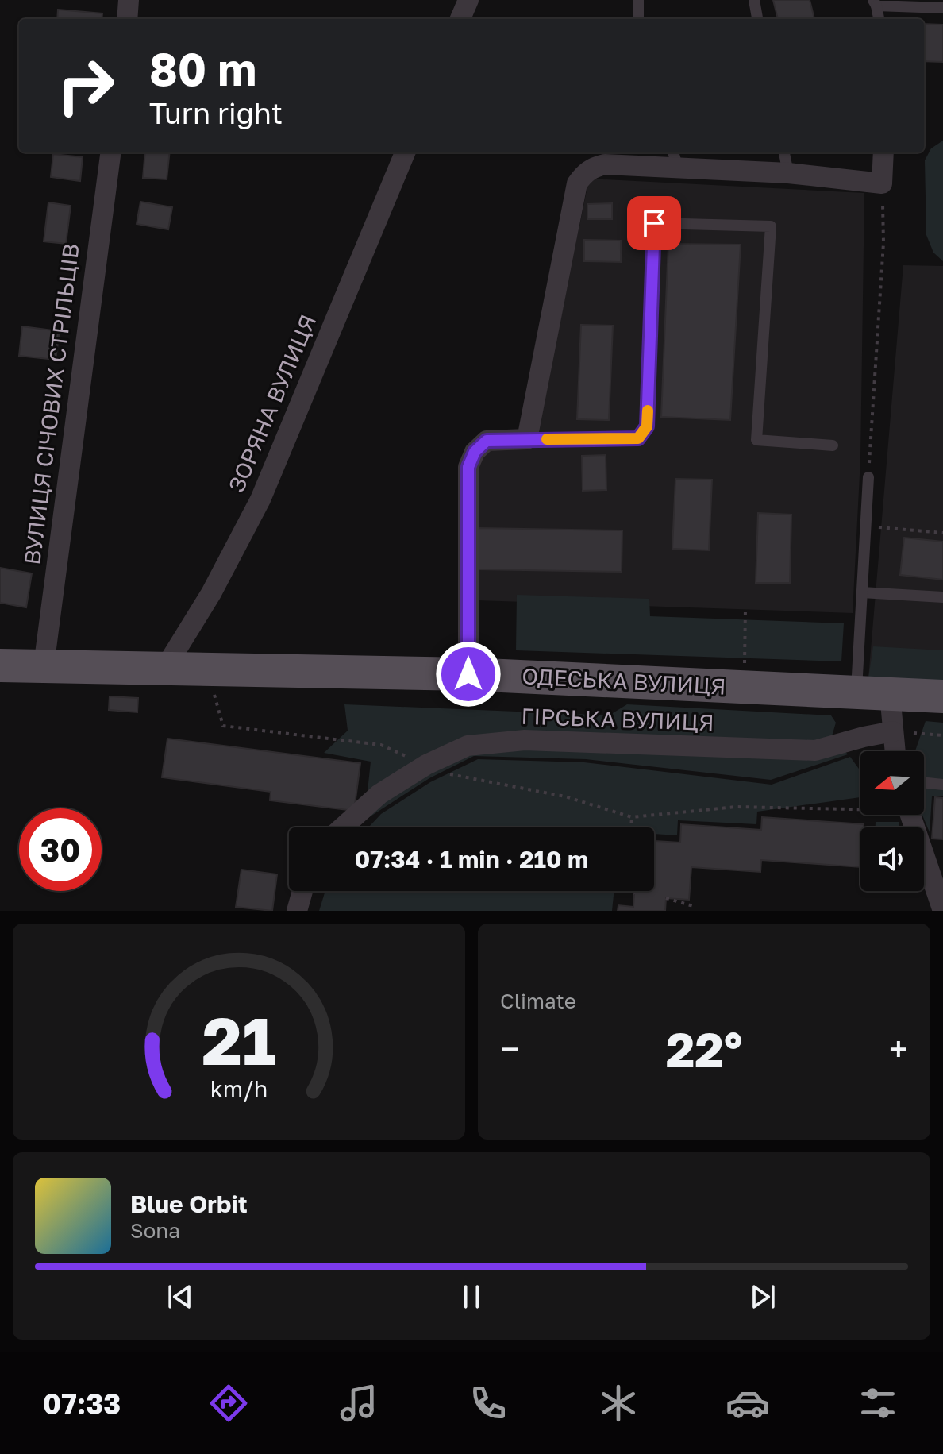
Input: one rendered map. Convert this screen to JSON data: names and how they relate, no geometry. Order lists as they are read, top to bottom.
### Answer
{
  "streets": {
    "main road": ["ОДЕСЬКА ВУЛИЦЯ"],
    "street": ["ЗОРЯНА ВУЛИЦЯ", "ВУЛИЦЯ СІЧОВИХ СТРІЛЬЦІВ", "ГІРСЬКА ВУЛИЦЯ"]
  },
  "crossings": [
    ["ЗОРЯНА ВУЛИЦЯ", "ОДЕСЬКА ВУЛИЦЯ"],
    ["ВУЛИЦЯ СІЧОВИХ СТРІЛЬЦІВ", "ОДЕСЬКА ВУЛИЦЯ"]
  ],
  "north": "left",
  "page": {
    "turn": ["80 m", "Turn right"],
    "limit": "30",
    "trip": "07:34 · 1 min · 210 m",
    "tile": "Climate",
    "heat": ["−", "22°", "+"],
    "song": ["Blue Orbit", "Sona"],
    "tabs": "07:33",
    "gauge": ["21", "km/h"]
  }
}
